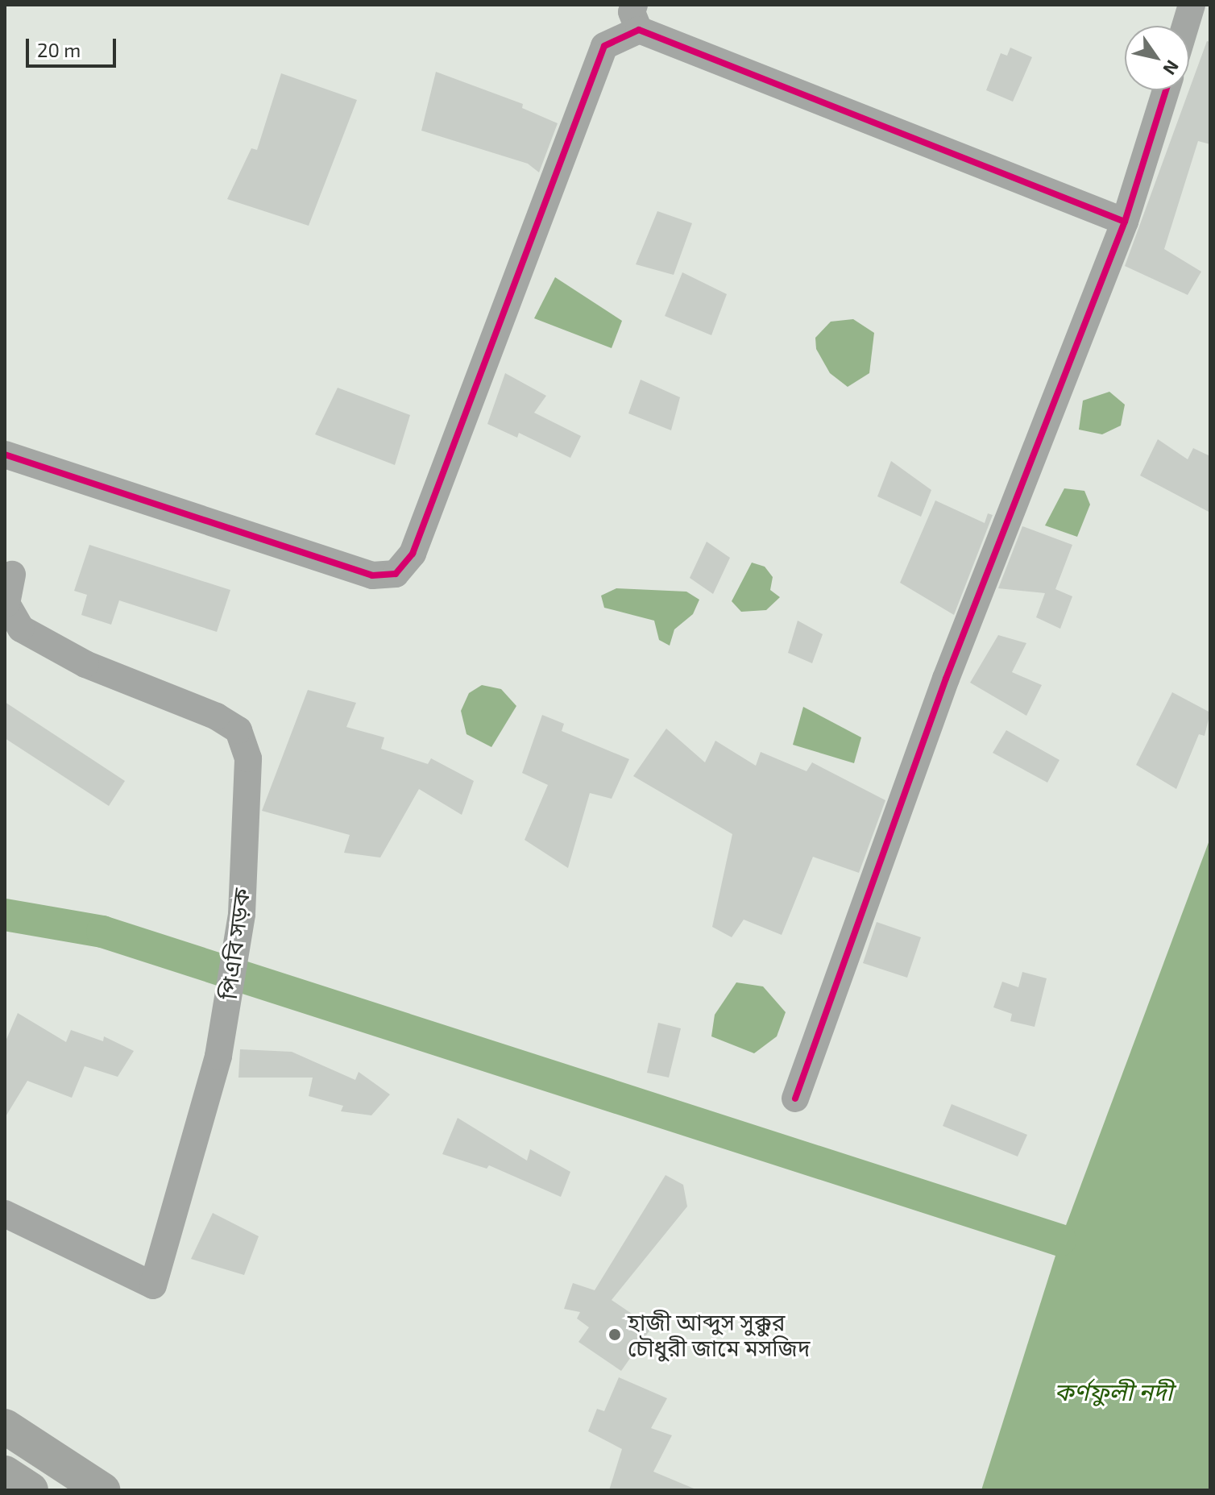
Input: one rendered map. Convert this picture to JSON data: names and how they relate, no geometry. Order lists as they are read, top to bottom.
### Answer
{
  "streets": {
    "street": ["পিএবি সড়ক"]
  },
  "water": ["কর্ণফুলী নদী"],
  "places": ["হাজী আব্দুস সুক্কুর চৌধুরী জামে মসজিদ"],
  "scale_bar": "20 m",
  "north": "bottom right"
}
